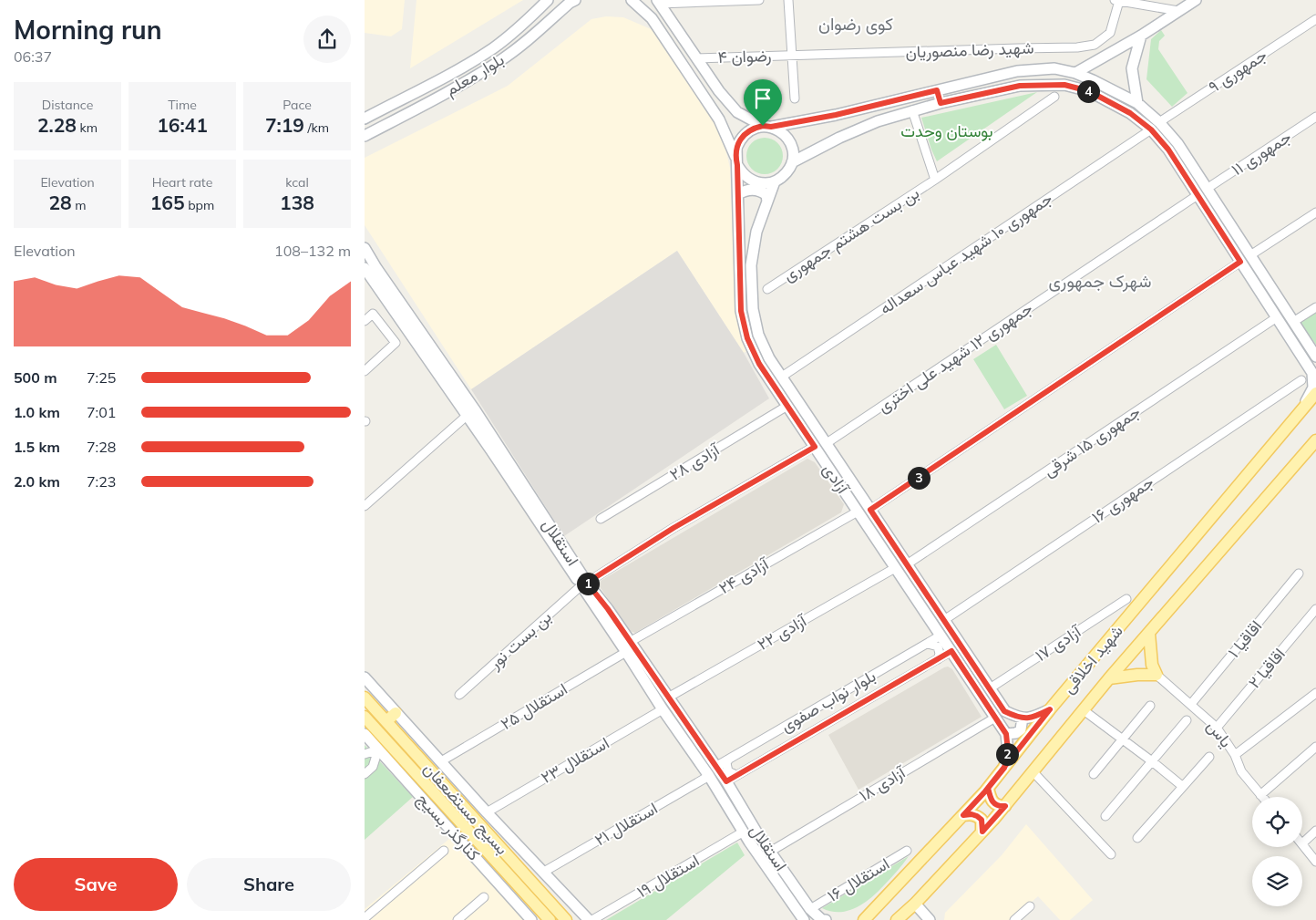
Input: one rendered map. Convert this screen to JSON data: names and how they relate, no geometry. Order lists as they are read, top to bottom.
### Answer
{
  "streets": {
    "main road": ["شهید اخلاقی", "بسیج مستضعفان"],
    "street": [
      "شهید رضا منصوریان",
      "رضوان ۴",
      "جمهوری ۹",
      "بلوار معلم",
      "جمهوری ۱۱",
      "بن بست هشتم جمهوری",
      "جمهوری ۱۰ شهید عباس سعداله",
      "جمهوری ۱۲ شهید علی اختری",
      "جمهوری ۱۵ شرقی",
      "آزادی ۲۸",
      "آزادی",
      "جمهوری ۱۶",
      "استقلال",
      "آزادی ۲۴",
      "آزادی ۲۲",
      "اقاقیا ۱",
      "بن بست نور",
      "آزادی ۱۷",
      "اقاقیا ۲",
      "بلوار نواب صفوی",
      "استقلال ۲۵",
      "یاس",
      "استقلال ۲۳",
      "آزادی ۱۸",
      "استقلال ۲۱",
      "کنارگذر بسیج",
      "استقلال ۱۹",
      "استقلال ۱۶"
    ]
  },
  "crossings": [
    ["شهید رضا منصوریان", "رضوان ۴"],
    ["جمهوری ۱۰ شهید عباس سعداله", "آزادی"],
    ["جمهوری ۱۲ شهید علی اختری", "آزادی"],
    ["جمهوری ۱۵ شرقی", "آزادی"],
    ["آزادی ۲۸", "آزادی"],
    ["آزادی", "جمهوری ۱۶"],
    ["آزادی", "آزادی ۲۴"],
    ["آزادی", "آزادی ۲۲"],
    ["آزادی", "بن بست نور"],
    ["آزادی", "آزادی ۱۷"],
    ["آزادی", "بلوار نواب صفوی"],
    ["آزادی", "آزادی ۱۸"],
    ["استقلال", "آزادی ۲۴"],
    ["استقلال", "آزادی ۲۲"],
    ["استقلال", "بن بست نور"],
    ["استقلال", "بلوار نواب صفوی"],
    ["استقلال", "استقلال ۲۵"],
    ["استقلال", "استقلال ۲۳"],
    ["استقلال", "آزادی ۱۸"],
    ["استقلال", "استقلال ۲۱"],
    ["استقلال", "استقلال ۱۹"],
    ["استقلال", "استقلال ۱۶"],
    ["آزادی ۲۴", "استقلال ۲۵"],
    ["اقاقیا ۱", "یاس"],
    ["اقاقیا ۲", "یاس"]
  ],
  "districts": ["کوی رضوان", "شهرک جمهوری"],
  "parks": ["بوستان وحدت"],
  "page": {
    "heading": ["Morning run", "06:37"],
    "stats": [
      ["Distance", "2.28 km"],
      ["Time", "16:41"],
      ["Pace", "7:19 /km"],
      ["Elevation", "28 m"],
      ["Heart rate", "165 bpm"],
      ["kcal", "138"]
    ],
    "pins": [
      "4",
      "3",
      "1",
      "2"
    ],
    "chart": ["Elevation", "108–132 m"],
    "list": [
      {
        "name": "500 m",
        "note": "7:25"
      },
      {
        "name": "1.0 km",
        "note": "7:01"
      },
      {
        "name": "1.5 km",
        "note": "7:28"
      },
      {
        "name": "2.0 km",
        "note": "7:23"
      }
    ],
    "buttons": ["Save", "Share"]
  }
}
